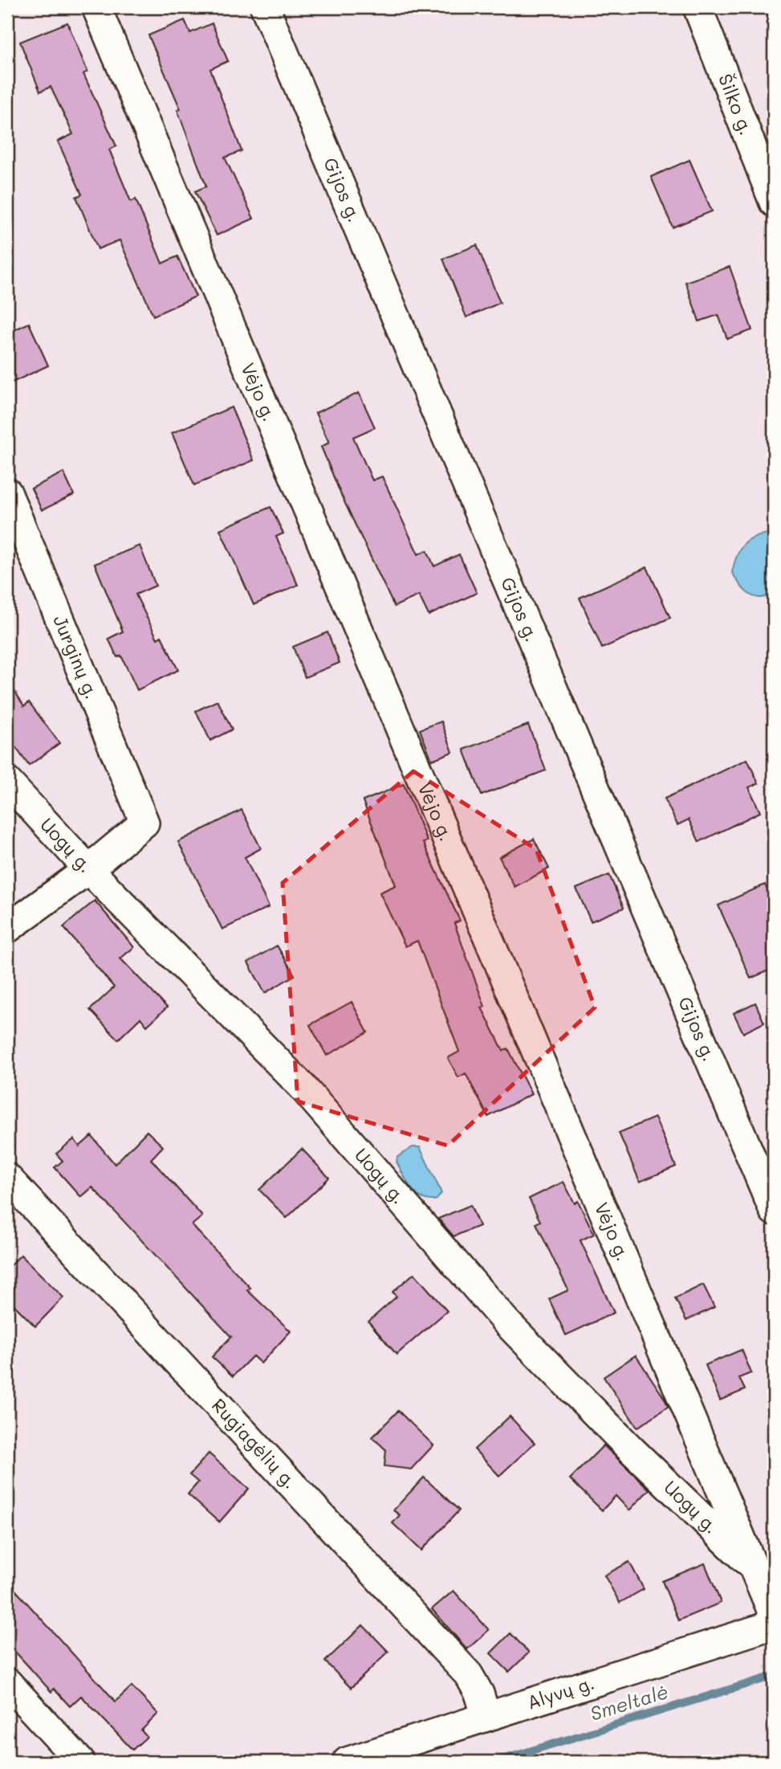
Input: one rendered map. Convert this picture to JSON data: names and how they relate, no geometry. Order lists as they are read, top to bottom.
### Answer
{
  "streets": {
    "street": [
      "Šilko g.",
      "Gijos g.",
      "Vėjo g.",
      "Jurginų g.",
      "Uogų g.",
      "Rugiagėlių g.",
      "Alyvų g."
    ]
  },
  "crossings": [
    ["Vėjo g.", "Uogų g."],
    ["Jurginų g.", "Uogų g."],
    ["Rugiagėlių g.", "Alyvų g."]
  ],
  "water": ["Smeltalė"]
}
